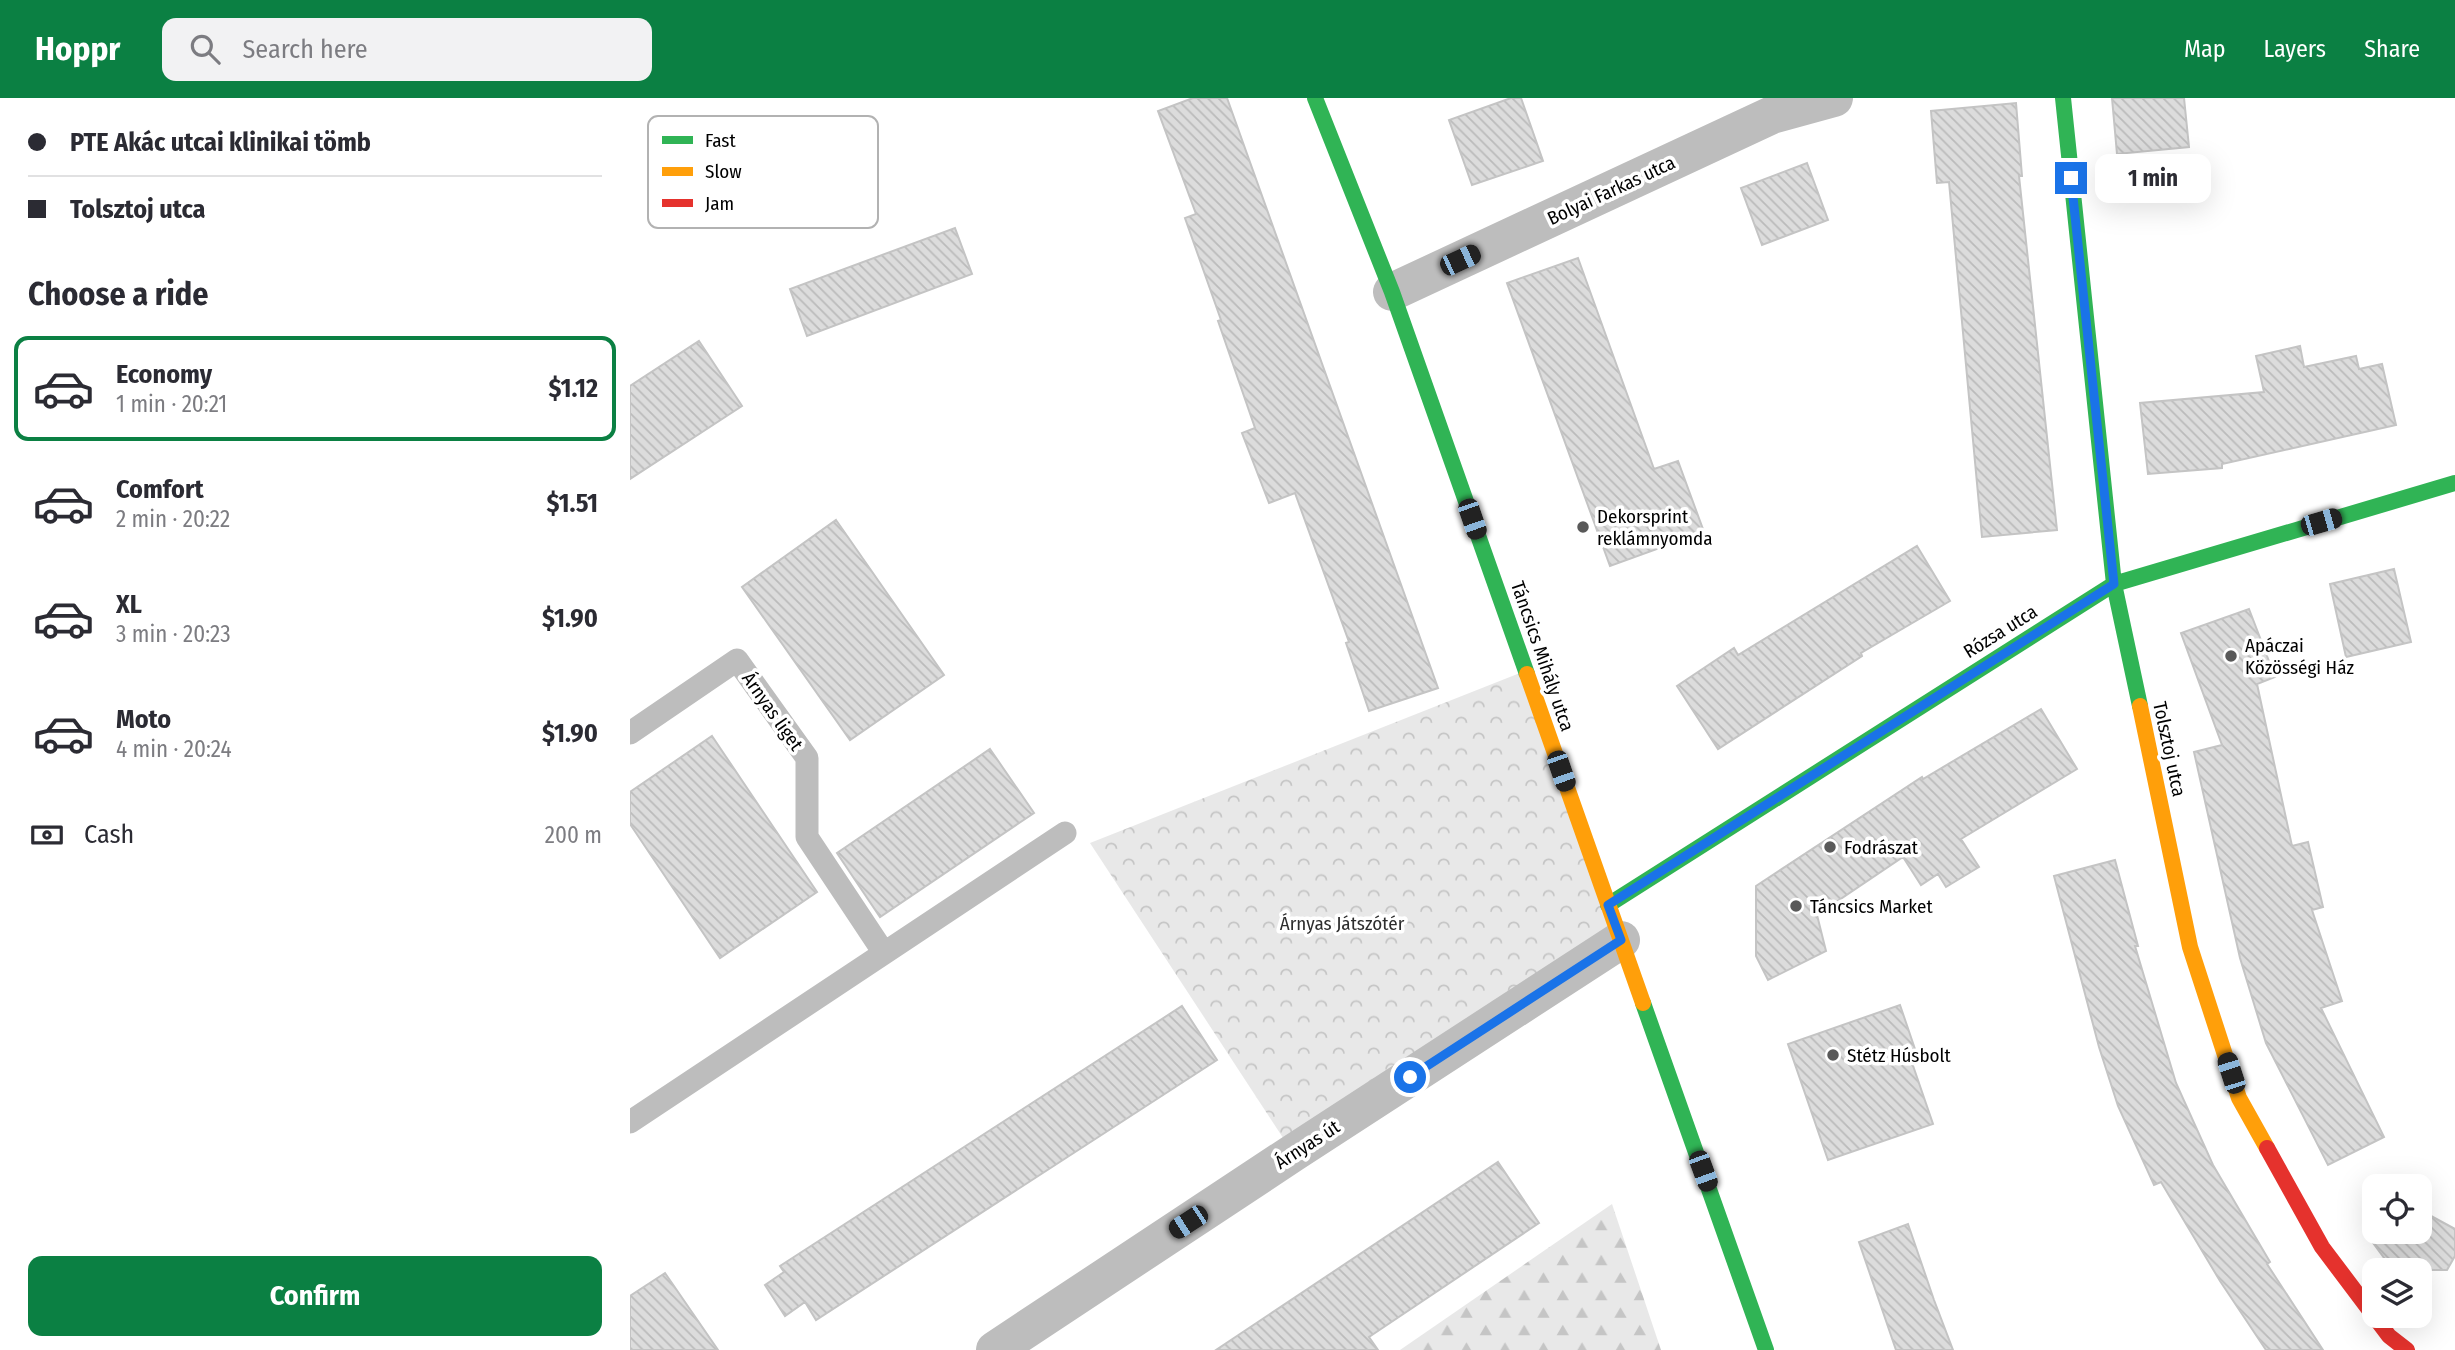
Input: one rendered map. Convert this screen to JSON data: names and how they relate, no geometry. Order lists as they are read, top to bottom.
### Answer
{
  "streets": {
    "street": [
      "Bolyai Farkas utca",
      "Rózsa utca",
      "Táncsics Mihály utca",
      "Tolsztoj utca",
      "Árnyas út"
    ],
    "lane": ["Árnyas liget"]
  },
  "crossings": [
    ["Bolyai Farkas utca", "Táncsics Mihály utca"],
    ["Rózsa utca", "Táncsics Mihály utca"],
    ["Rózsa utca", "Tolsztoj utca"],
    ["Táncsics Mihály utca", "Árnyas út"]
  ],
  "parks": ["Árnyas Játszótér"],
  "places": [
    "Dekorsprint reklámnyomda",
    "Apáczai Közösségi Ház",
    "Fodrászat",
    "Táncsics Market",
    "Stétz Húsbolt"
  ],
  "legend": ["Fast", "Slow", "Jam"],
  "page": {
    "header": "Hoppr",
    "search": "Search here",
    "nav": ["Map", "Layers", "Share"],
    "banner": ["PTE Akác utcai klinikai tömb", "Tolsztoj utca"],
    "bubble": "1 min",
    "heading": "Choose a ride",
    "list": [
      {
        "name": "Economy",
        "note": "1 min · 20:21",
        "value": "$1.12"
      },
      {
        "name": "Comfort",
        "note": "2 min · 20:22",
        "value": "$1.51"
      },
      {
        "name": "XL",
        "note": "3 min · 20:23",
        "value": "$1.90"
      },
      {
        "name": "Moto",
        "note": "4 min · 20:24",
        "value": "$1.90"
      }
    ],
    "pay": ["Cash", "200 m"],
    "buttons": "Confirm"
  }
}
